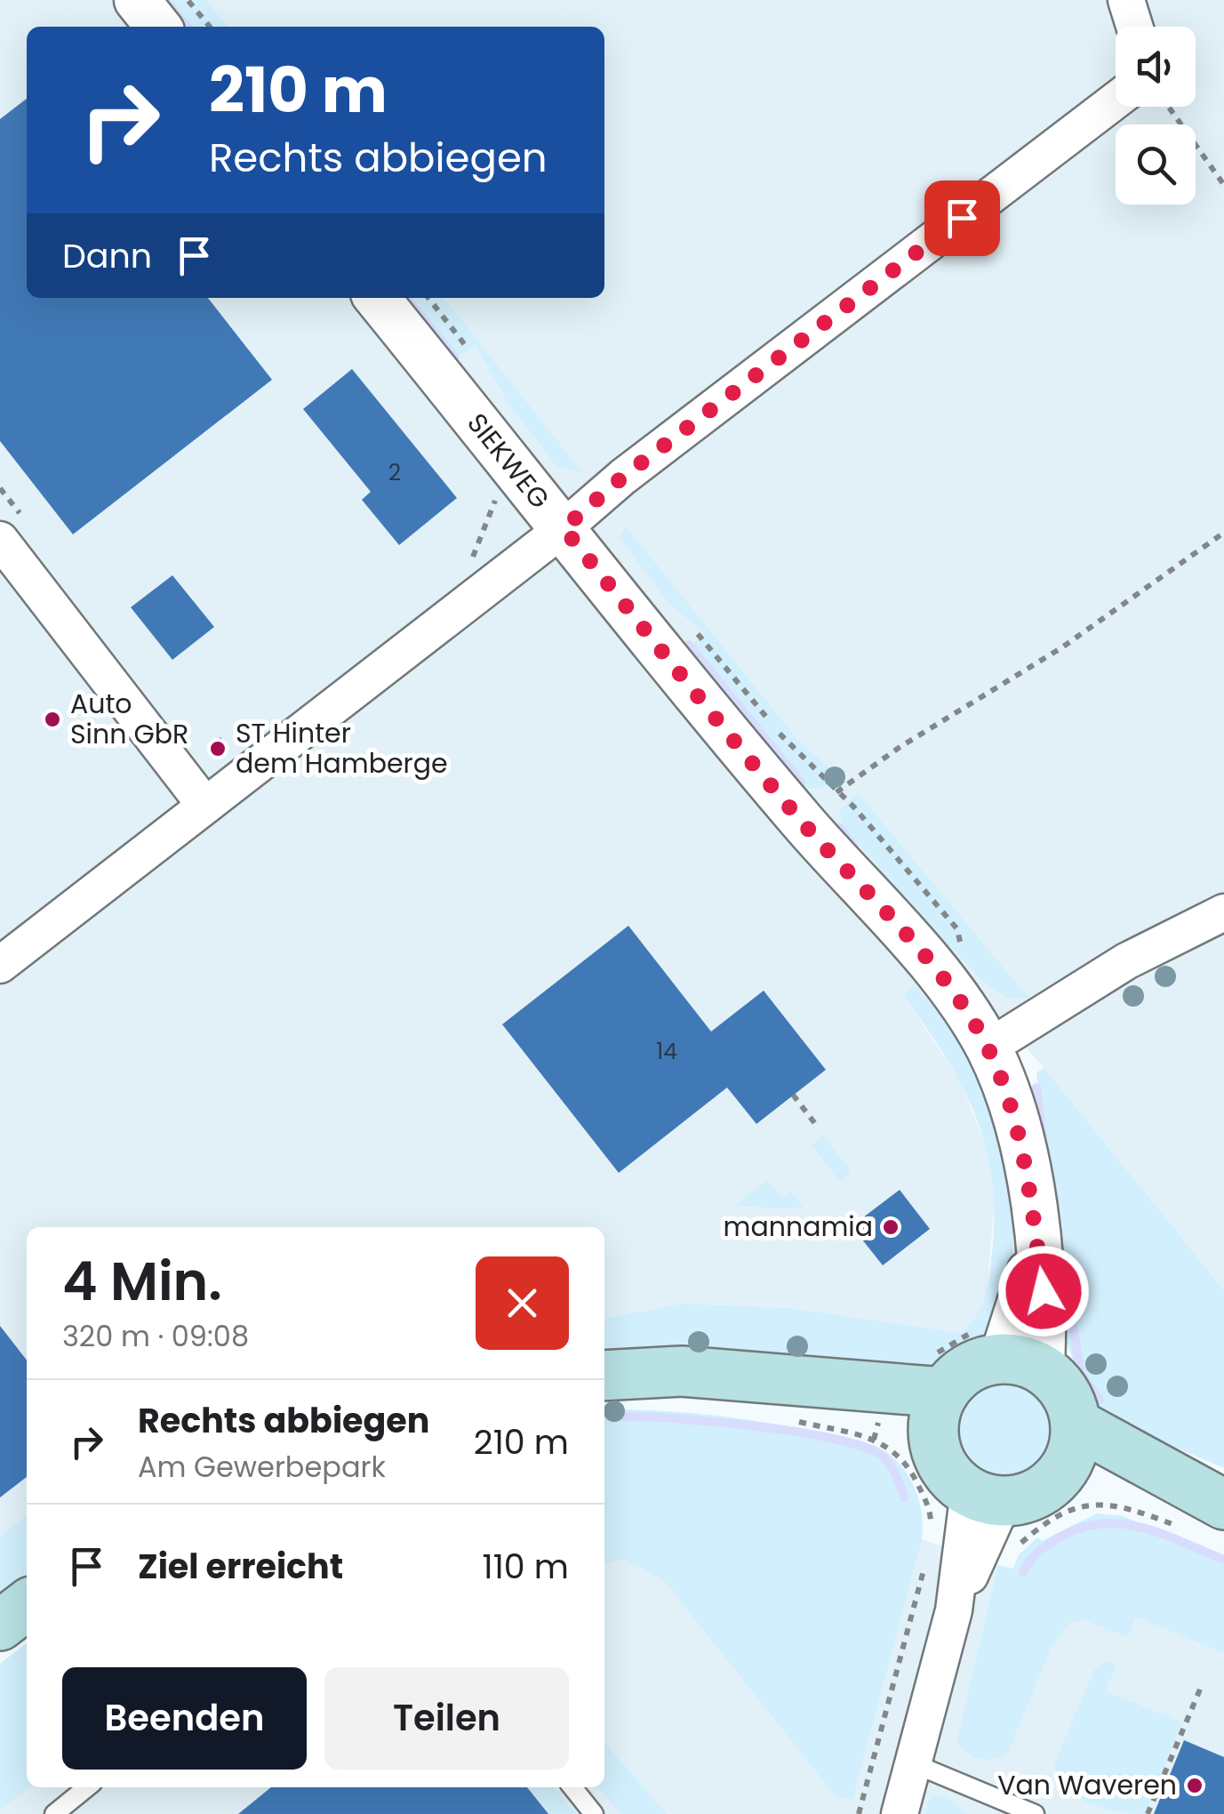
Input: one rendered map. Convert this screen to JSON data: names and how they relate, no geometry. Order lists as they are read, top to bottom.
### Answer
{
  "streets": {
    "street": ["SIEKWEG"]
  },
  "places": [
    "Auto Sinn GbR",
    "ST Hinter dem Hamberge",
    "mannamia",
    "Van Waveren"
  ],
  "house_numbers": ["2", "14"],
  "page": {
    "turn": ["210 m", "Rechts abbiegen"],
    "then": "Dann",
    "heading": ["4 Min.", "320 m · 09:08"],
    "list": [
      {
        "name": "Rechts abbiegen",
        "note": "Am Gewerbepark",
        "value": "210 m"
      },
      {
        "name": "Ziel erreicht",
        "value": "110 m"
      }
    ],
    "buttons": ["Beenden", "Teilen"]
  }
}
